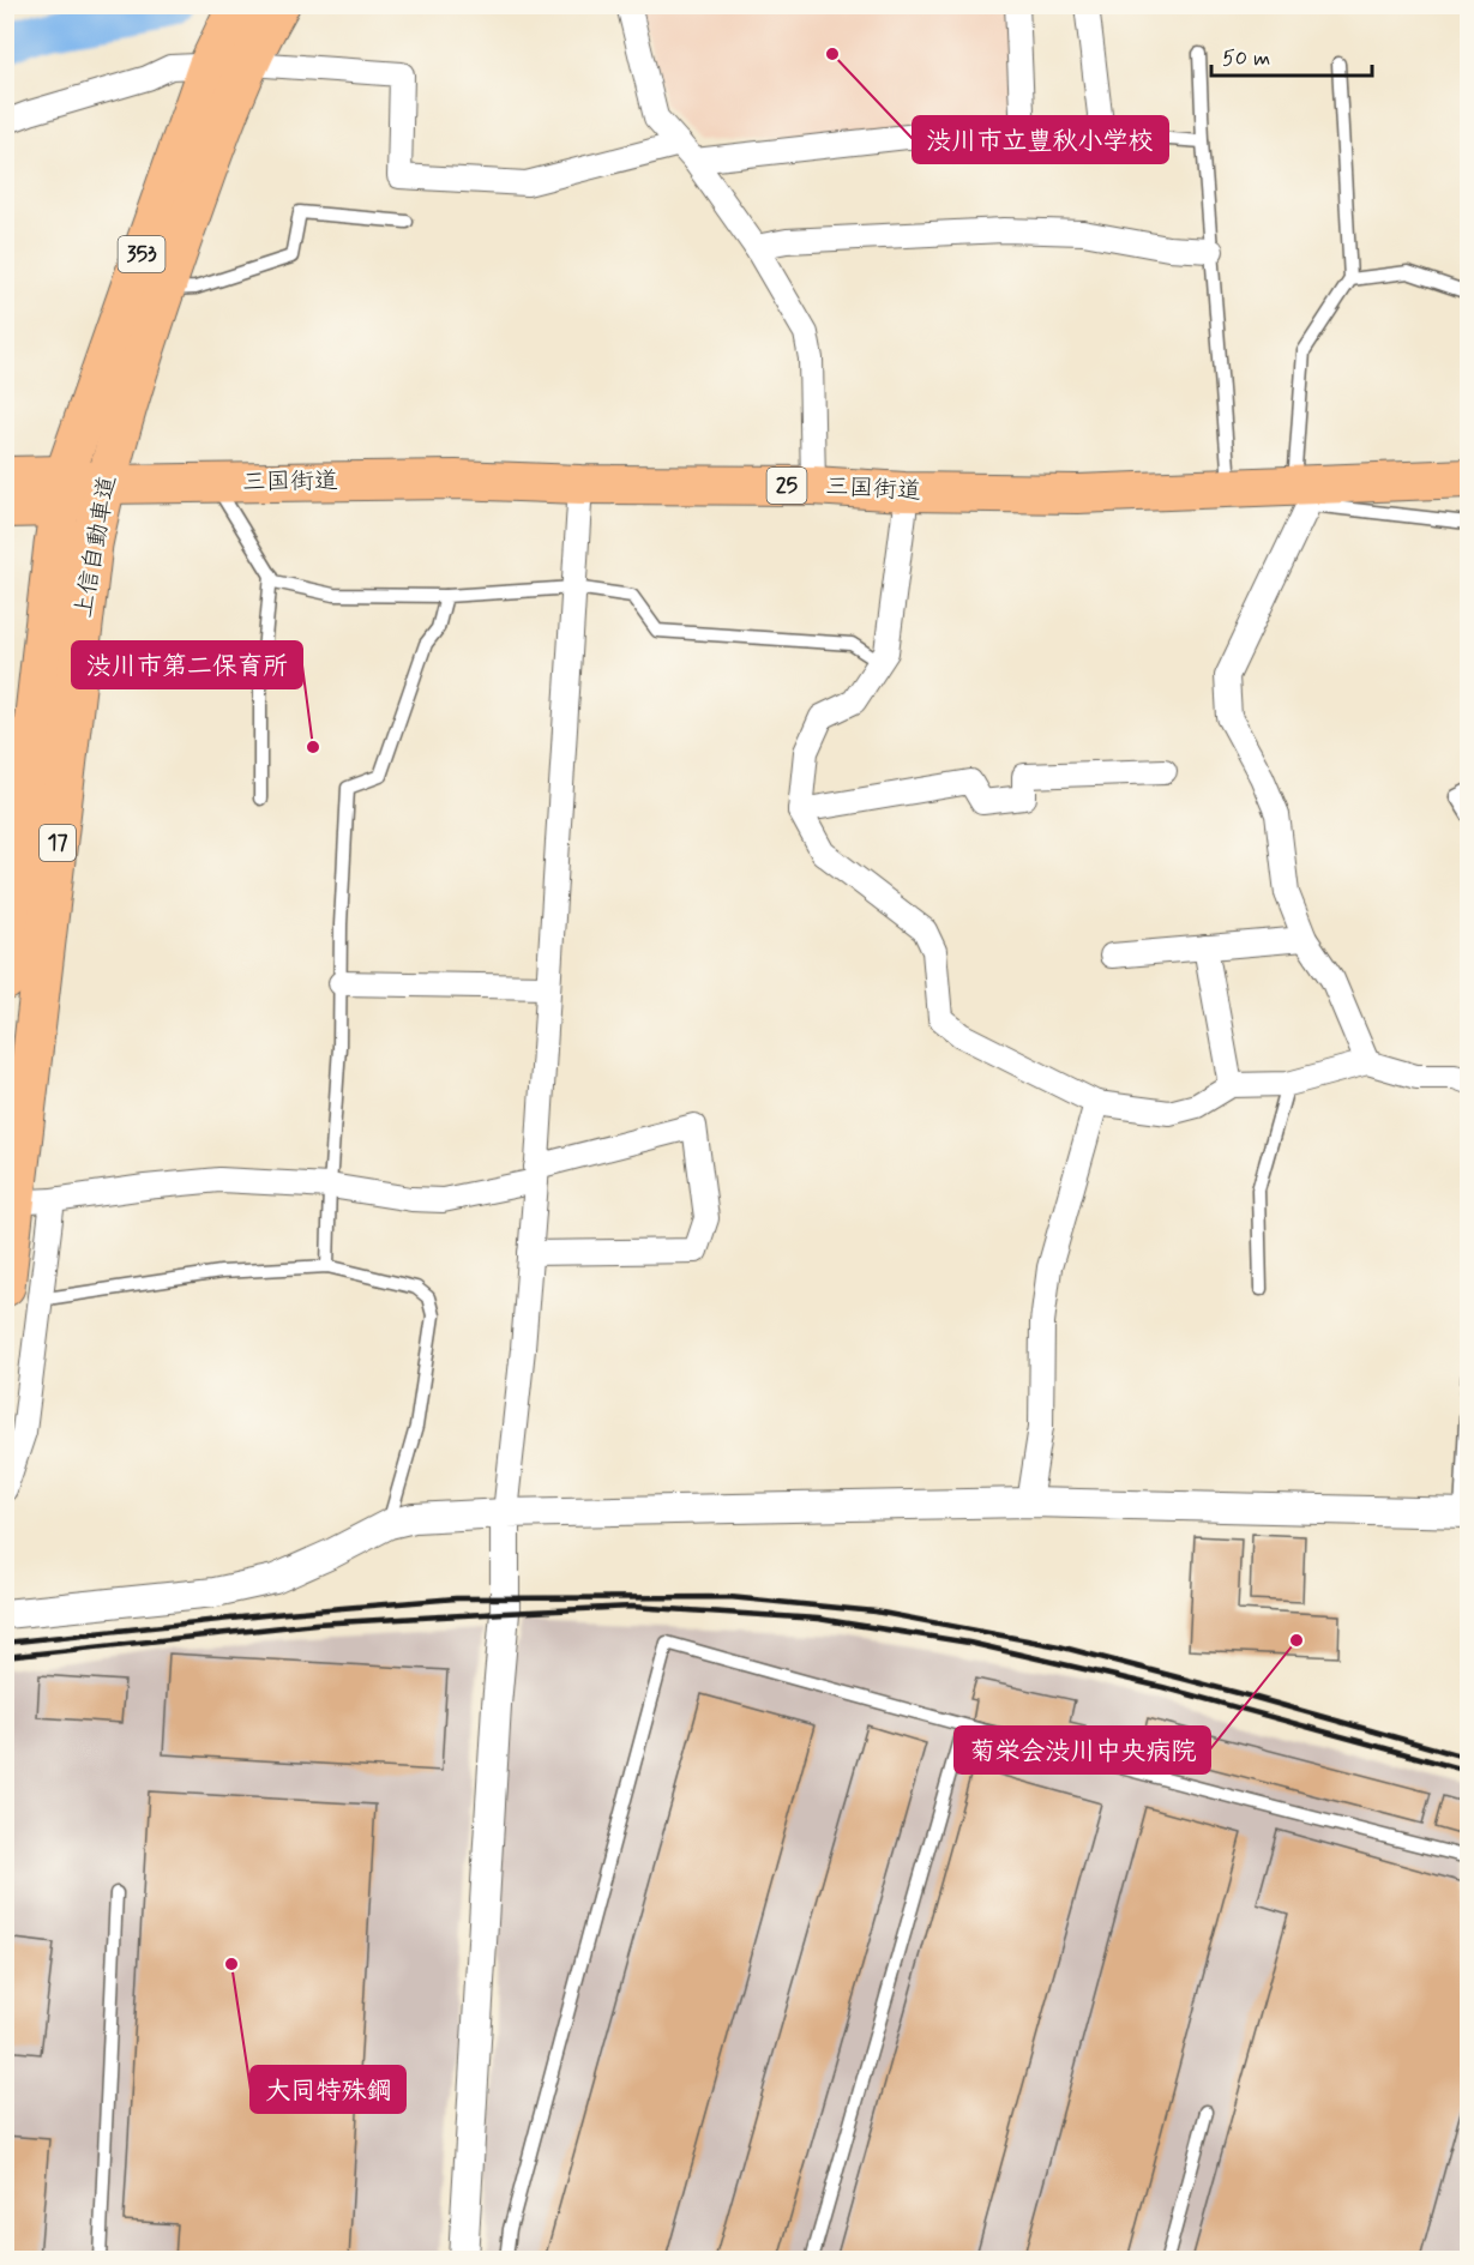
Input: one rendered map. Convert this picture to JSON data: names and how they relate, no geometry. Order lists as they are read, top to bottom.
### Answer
{
  "streets": {
    "highway": ["353", "上信自動車道", "17"],
    "main road": ["三国街道", "25"]
  },
  "crossings": [
    ["三国街道", "25"],
    ["三国街道", "上信自動車道"],
    ["25", "上信自動車道"]
  ],
  "places": [
    "渋川市立豊秋小学校",
    "渋川市第二保育所",
    "菊栄会渋川中央病院",
    "大同特殊鋼"
  ],
  "scale_bar": "50 m"
}
